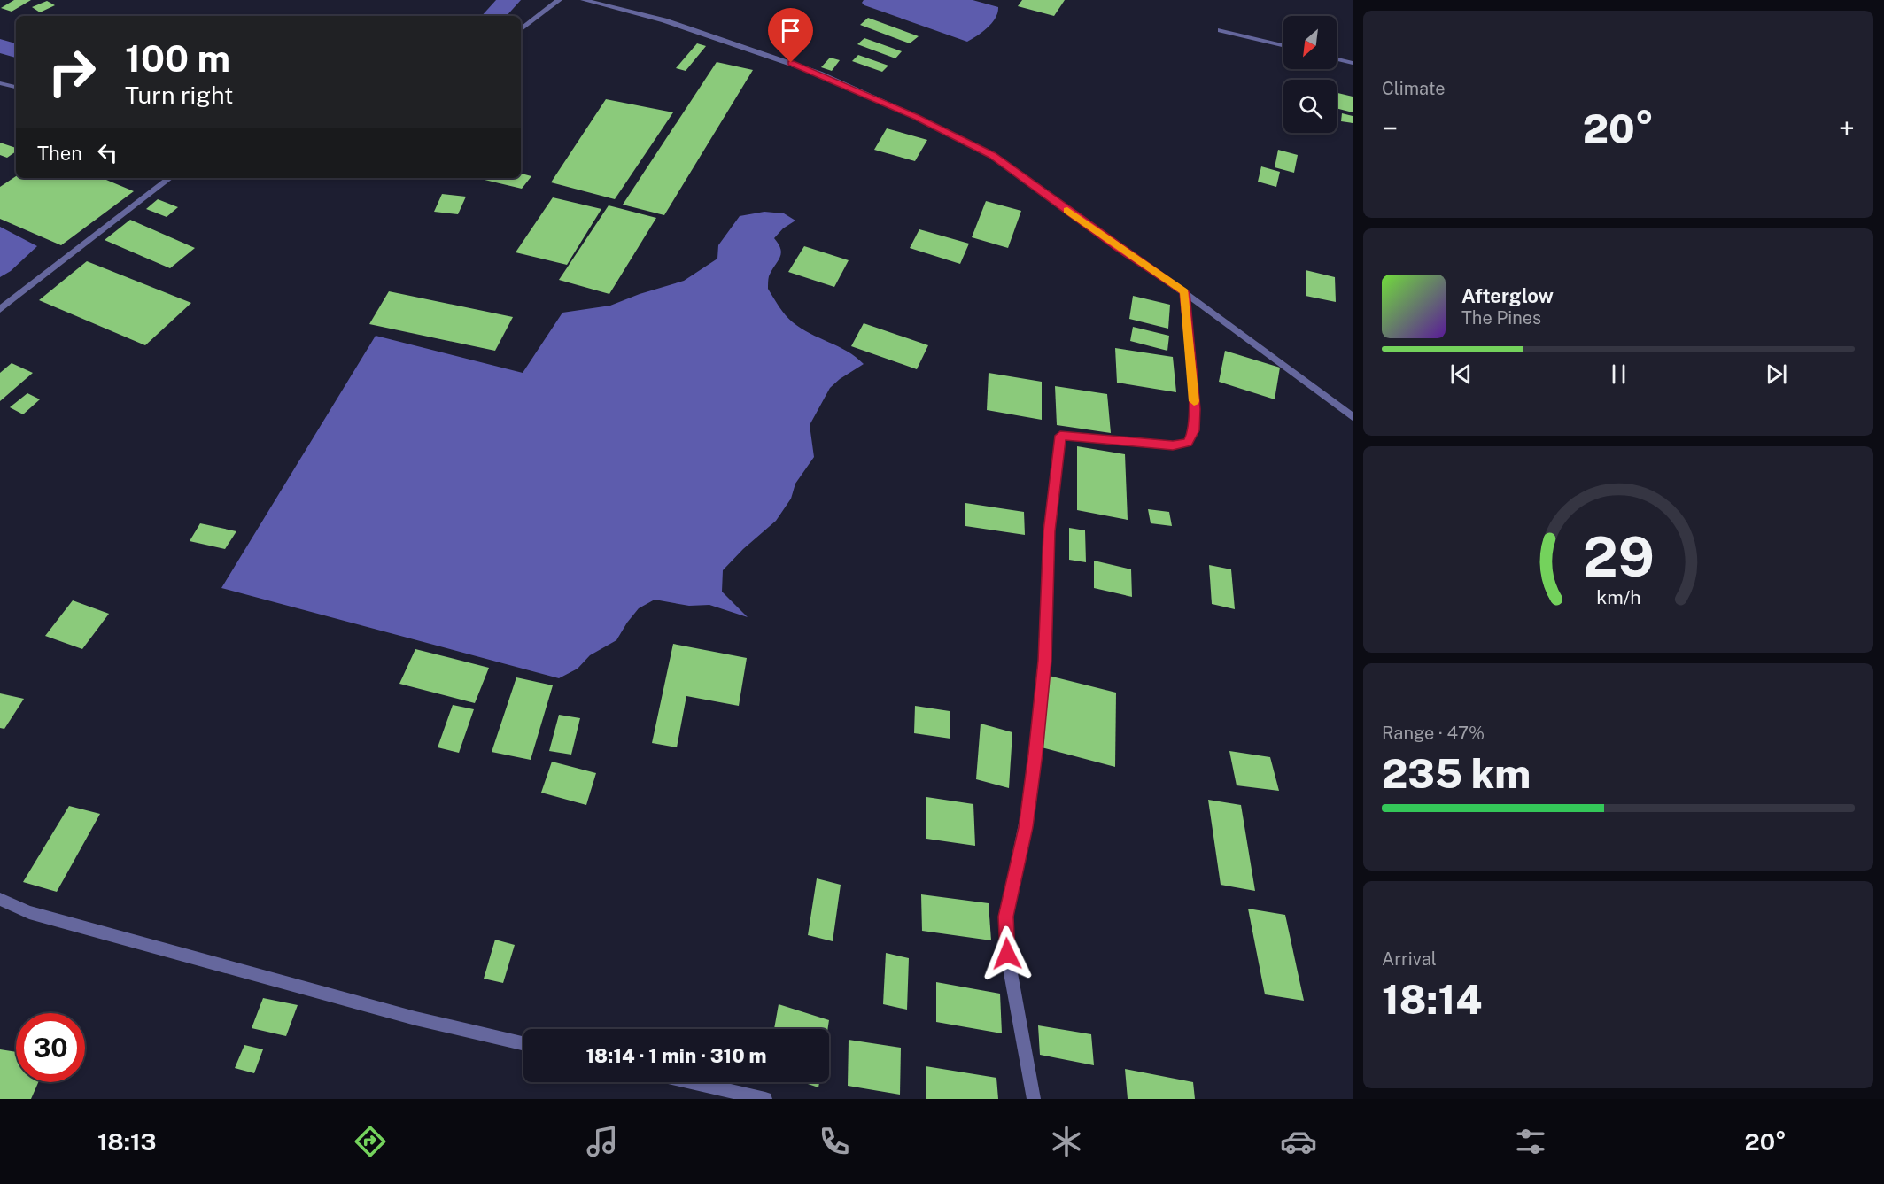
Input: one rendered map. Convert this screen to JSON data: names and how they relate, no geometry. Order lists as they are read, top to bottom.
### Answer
{
  "north": "bottom left",
  "page": {
    "tile": [
      "Climate",
      ["Range · 47%", "235 km"],
      ["Arrival", "18:14"]
    ],
    "turn": ["100 m", "Turn right"],
    "heat": ["−", "20°", "+"],
    "then": "Then",
    "song": ["Afterglow", "The Pines"],
    "limit": "30",
    "trip": "18:14 · 1 min · 310 m",
    "tabs": ["18:13", "20°"],
    "gauge": ["29", "km/h"]
  }
}
